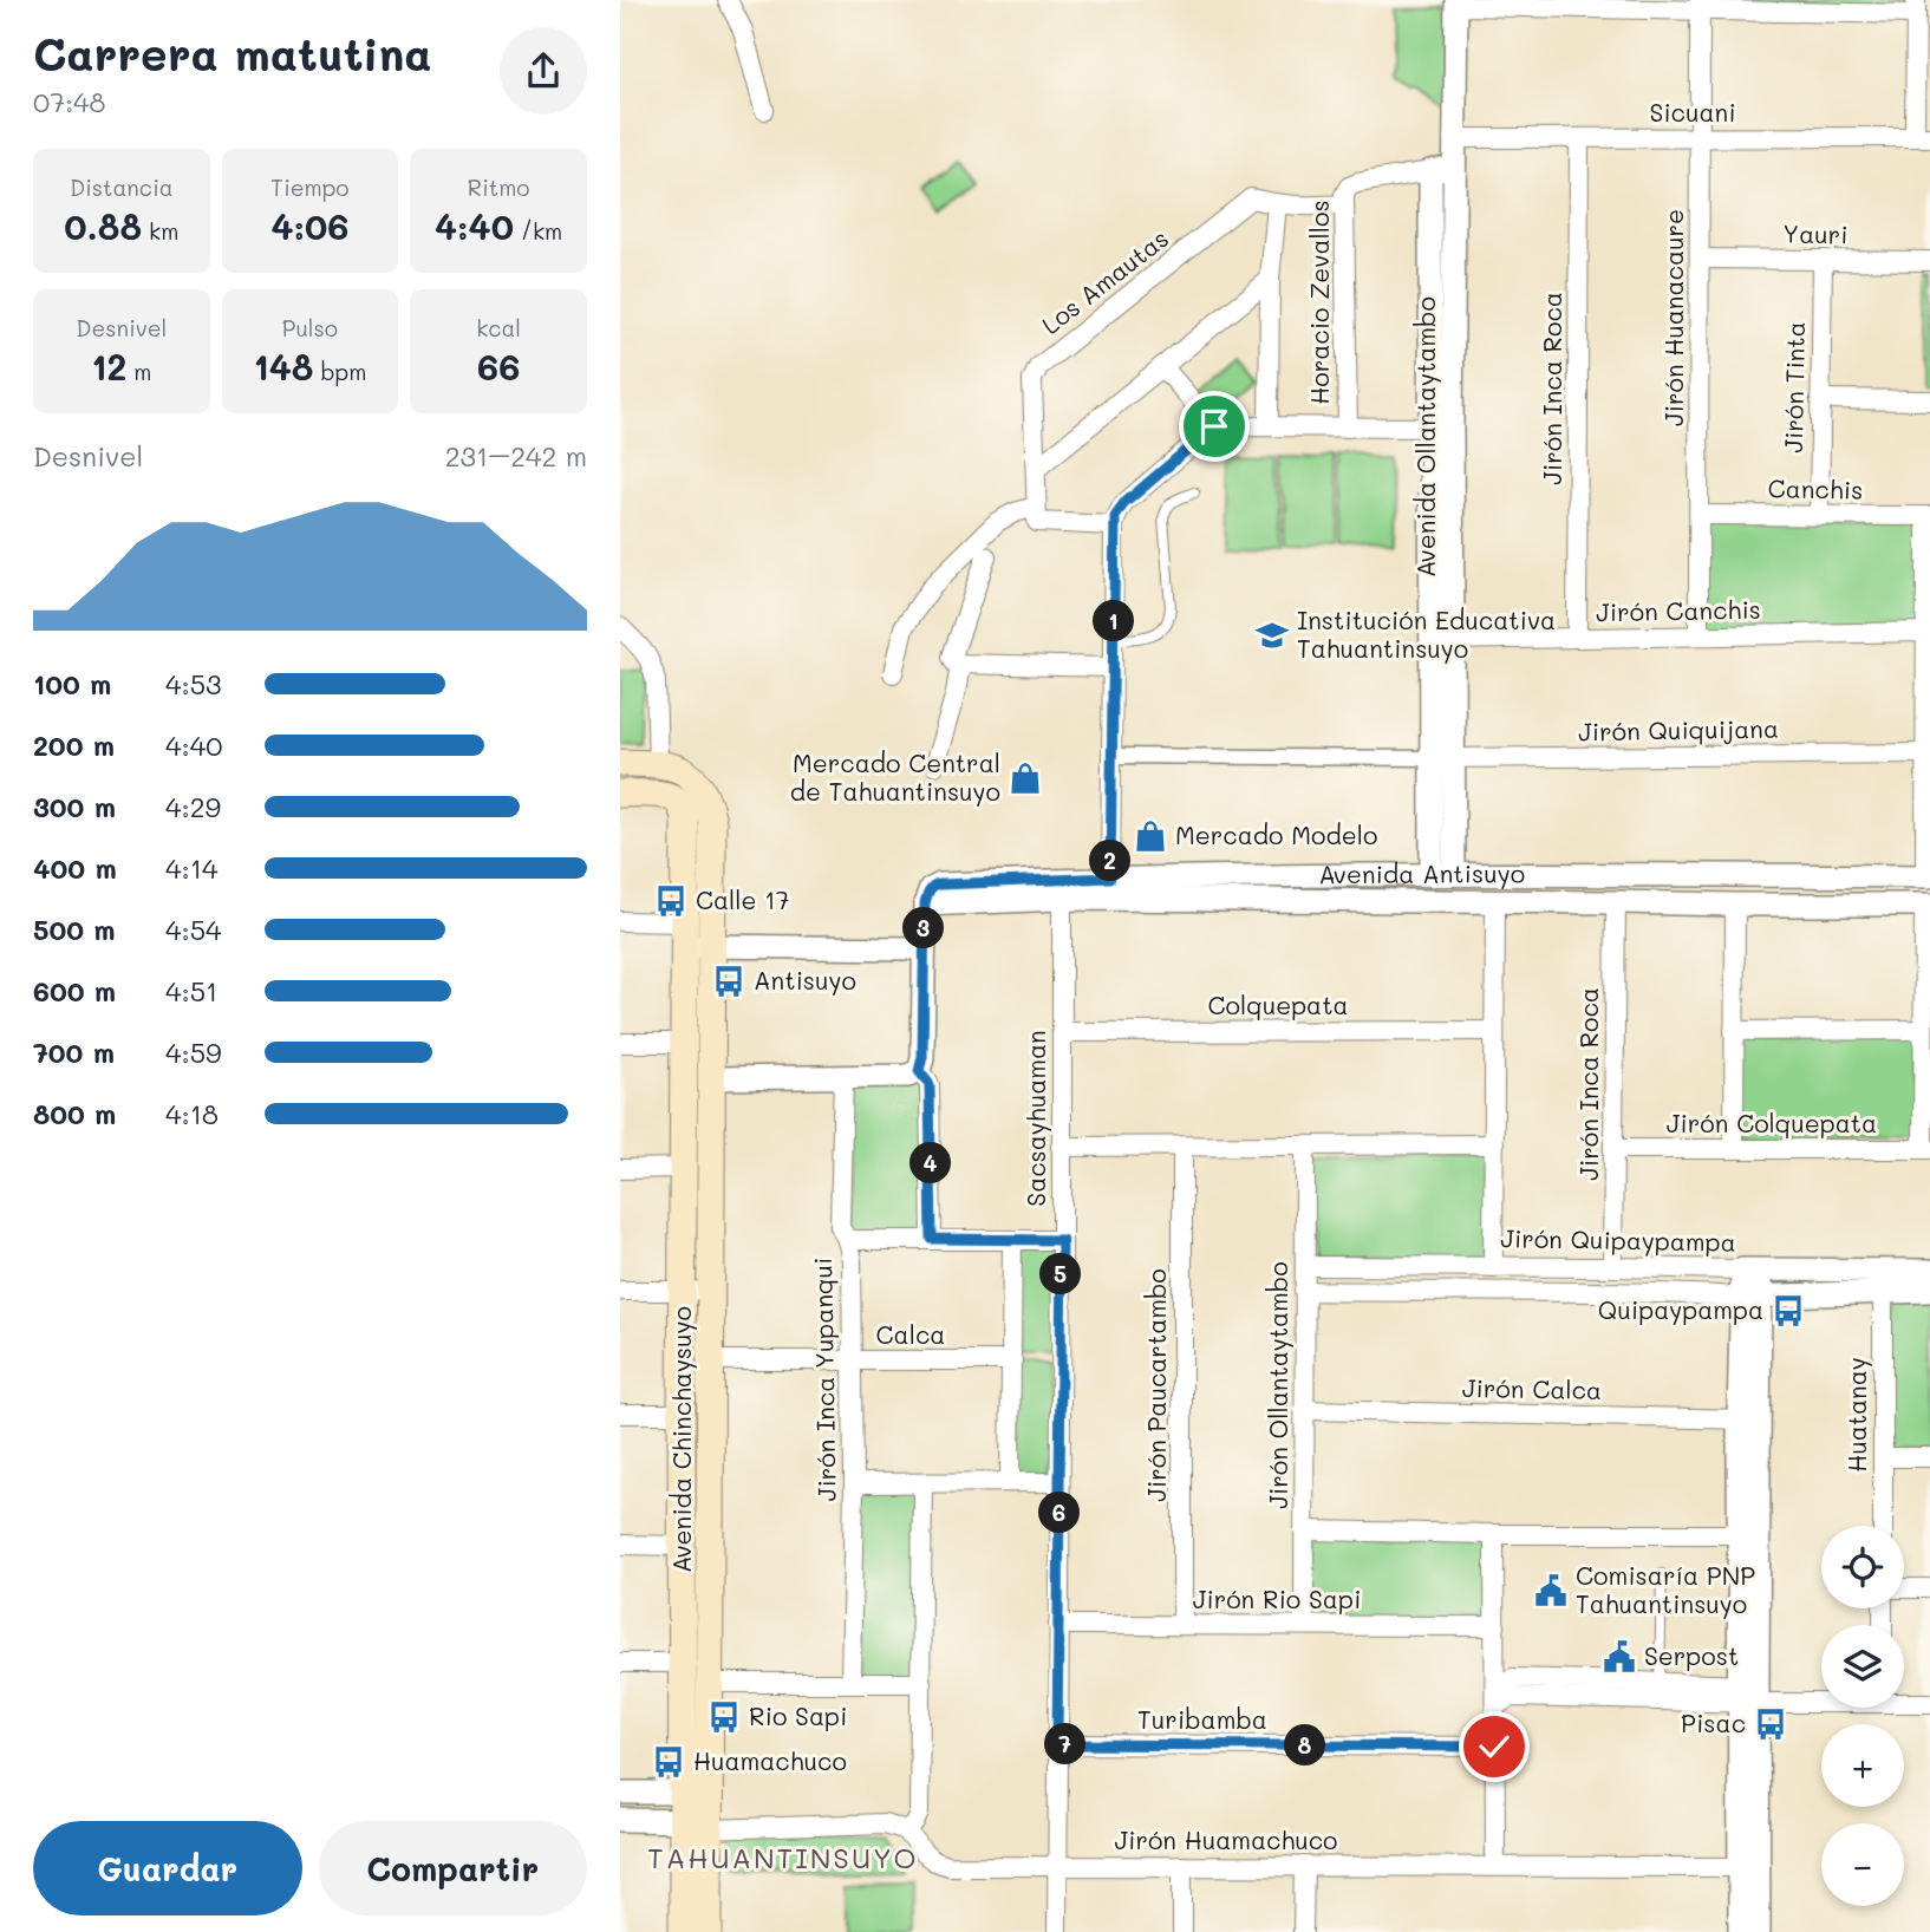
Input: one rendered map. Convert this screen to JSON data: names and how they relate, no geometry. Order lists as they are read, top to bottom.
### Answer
{
  "streets": {
    "main road": ["Avenida Chinchaysuyo"],
    "street": [
      "Sicuani",
      "Yauri",
      "Los Amautas",
      "Horacio Zevallos",
      "Jirón Huanacaure",
      "Jirón Tinta",
      "Jirón Inca Roca",
      "Avenida Ollantaytambo",
      "Canchis",
      "Jirón Canchis",
      "Jirón Quiquijana",
      "Avenida Antisuyo",
      "Colquepata",
      "Sacsayhuaman",
      "Jirón Colquepata",
      "Jirón Quipaypampa",
      "Calca",
      "Jirón Inca Yupanqui",
      "Jirón Paucartambo",
      "Jirón Ollantaytambo",
      "Jirón Calca",
      "Huatanay",
      "Jirón Rio Sapi",
      "Turibamba",
      "Jirón Huamachuco"
    ]
  },
  "crossings": [
    ["Sicuani", "Jirón Huanacaure"],
    ["Sicuani", "Jirón Inca Roca"],
    ["Sicuani", "Avenida Ollantaytambo"],
    ["Yauri", "Jirón Huanacaure"],
    ["Yauri", "Jirón Tinta"],
    ["Los Amautas", "Horacio Zevallos"],
    ["Horacio Zevallos", "Avenida Ollantaytambo"],
    ["Jirón Huanacaure", "Canchis"],
    ["Jirón Huanacaure", "Jirón Canchis"],
    ["Jirón Tinta", "Canchis"],
    ["Jirón Inca Roca", "Jirón Canchis"],
    ["Jirón Inca Roca", "Avenida Antisuyo"],
    ["Jirón Inca Roca", "Jirón Colquepata"],
    ["Jirón Inca Roca", "Jirón Quipaypampa"],
    ["Avenida Ollantaytambo", "Jirón Canchis"],
    ["Avenida Ollantaytambo", "Jirón Quiquijana"],
    ["Avenida Ollantaytambo", "Avenida Antisuyo"],
    ["Avenida Antisuyo", "Sacsayhuaman"],
    ["Colquepata", "Sacsayhuaman"],
    ["Sacsayhuaman", "Jirón Rio Sapi"],
    ["Sacsayhuaman", "Turibamba"],
    ["Sacsayhuaman", "Jirón Huamachuco"],
    ["Jirón Quipaypampa", "Jirón Ollantaytambo"],
    ["Calca", "Jirón Inca Yupanqui"],
    ["Calca", "Avenida Chinchaysuyo"],
    ["Jirón Paucartambo", "Jirón Rio Sapi"],
    ["Jirón Ollantaytambo", "Jirón Calca"],
    ["Jirón Ollantaytambo", "Jirón Rio Sapi"]
  ],
  "districts": ["TAHUANTINSUYO"],
  "places": {
    "school or university": ["Institución Educativa Tahuantinsuyo"],
    "shop": ["Mercado Central de Tahuantinsuyo", "Mercado Modelo"],
    "bus stop": [
      "Calle 17",
      "Antisuyo",
      "Quipaypampa",
      "Rio Sapi",
      "Pisac",
      "Huamachuco"
    ],
    "public building": ["Comisaría PNP Tahuantinsuyo", "Serpost"]
  },
  "page": {
    "heading": ["Carrera matutina", "07:48"],
    "stats": [
      ["Distancia", "0.88 km"],
      ["Tiempo", "4:06"],
      ["Ritmo", "4:40 /km"],
      ["Desnivel", "12 m"],
      ["Pulso", "148 bpm"],
      ["kcal", "66"]
    ],
    "chart": ["Desnivel", "231–242 m"],
    "pins": [
      "1",
      "2",
      "3",
      "4",
      "5",
      "6",
      "7",
      "8"
    ],
    "list": [
      {
        "name": "100 m",
        "note": "4:53"
      },
      {
        "name": "200 m",
        "note": "4:40"
      },
      {
        "name": "300 m",
        "note": "4:29"
      },
      {
        "name": "400 m",
        "note": "4:14"
      },
      {
        "name": "500 m",
        "note": "4:54"
      },
      {
        "name": "600 m",
        "note": "4:51"
      },
      {
        "name": "700 m",
        "note": "4:59"
      },
      {
        "name": "800 m",
        "note": "4:18"
      }
    ],
    "map_buttons": ["+", "−"],
    "buttons": ["Guardar", "Compartir"]
  }
}
